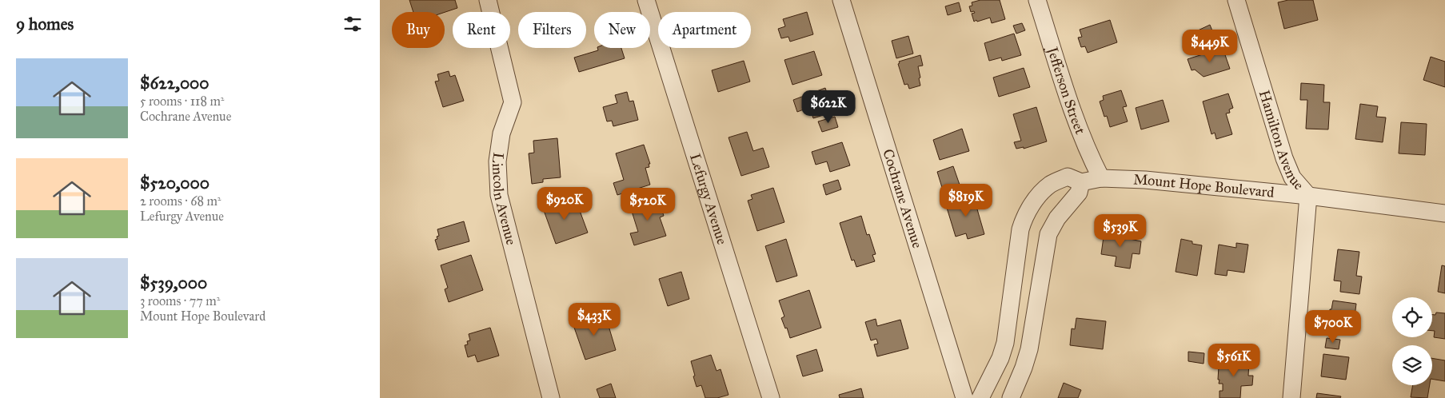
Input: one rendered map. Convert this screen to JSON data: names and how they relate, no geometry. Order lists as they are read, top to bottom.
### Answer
{
  "streets": {
    "street": [
      "Jefferson Street",
      "Hamilton Avenue",
      "Mount Hope Boulevard",
      "Lincoln Avenue",
      "Lefurgy Avenue",
      "Cochrane Avenue"
    ]
  },
  "crossings": [
    ["Jefferson Street", "Mount Hope Boulevard"],
    ["Hamilton Avenue", "Mount Hope Boulevard"]
  ],
  "page": {
    "heading": "9 homes",
    "chip": [
      "Buy",
      "Rent",
      "Filters",
      "New",
      "Apartment"
    ],
    "price": [
      "$449K",
      "$622K",
      "$819K",
      "$920K",
      "$520K",
      "$539K",
      "$433K",
      "$700K",
      "$561K"
    ],
    "list": [
      {
        "name": "$622,000",
        "note": "5 rooms · 118 m² · Cochrane Avenue"
      },
      {
        "name": "$520,000",
        "note": "2 rooms · 68 m² · Lefurgy Avenue"
      },
      {
        "name": "$539,000",
        "note": "3 rooms · 77 m² · Mount Hope Boulevard"
      }
    ]
  }
}
